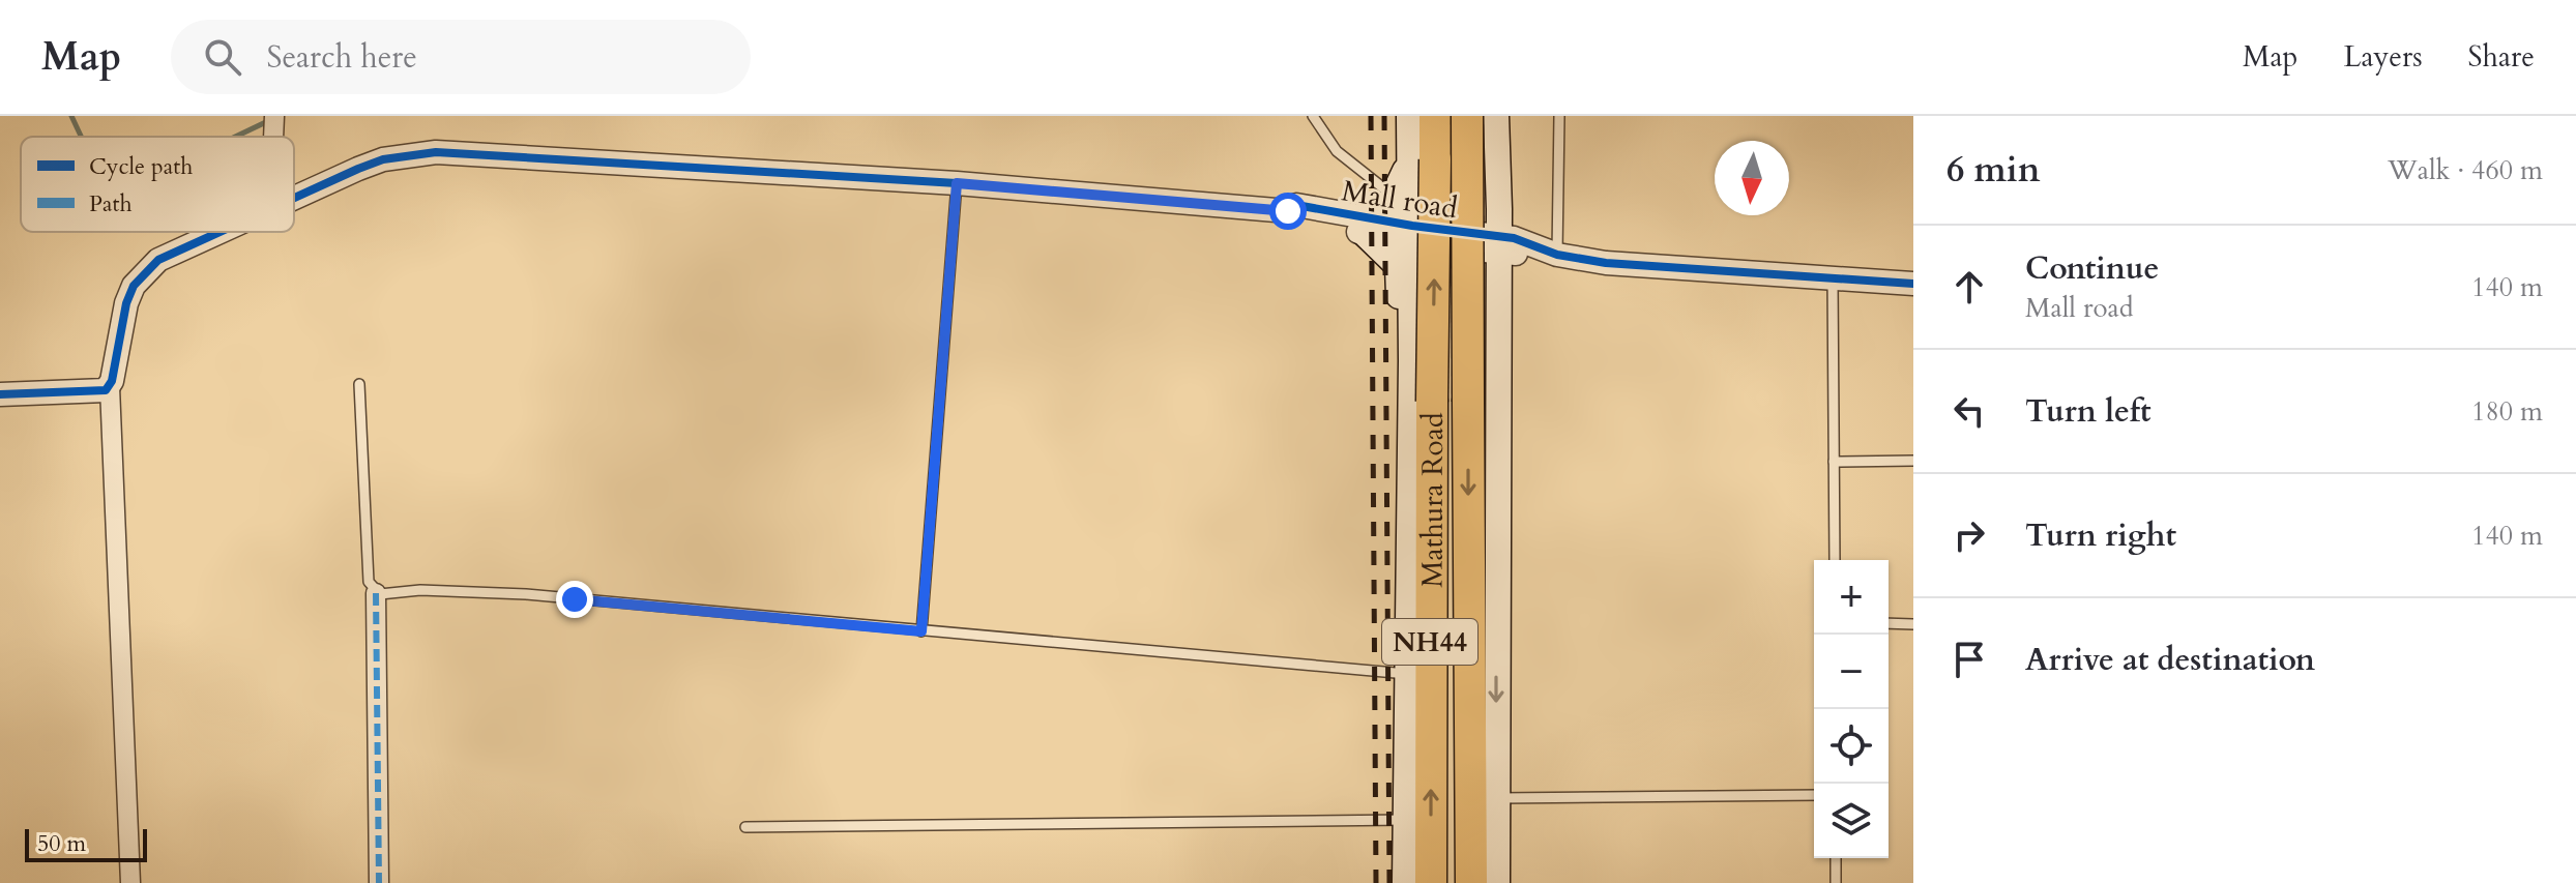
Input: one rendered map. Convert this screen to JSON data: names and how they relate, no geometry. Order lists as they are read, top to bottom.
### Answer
{
  "streets": {
    "highway": ["Mathura Road", "NH44"],
    "street": ["Mall road"]
  },
  "legend": ["Cycle path", "Path"],
  "scale_bar": "50 m",
  "north": "bottom",
  "page": {
    "header": "Map",
    "search": "Search here",
    "nav": ["Map", "Layers", "Share"],
    "heading": ["6 min", "Walk · 460 m"],
    "list": [
      ["Continue", "Mall road", "140 m"],
      ["Turn left", "180 m"],
      ["Turn right", "140 m"],
      "Arrive at destination"
    ],
    "map_buttons": ["+", "−"],
    "scale": "50 m"
  }
}
